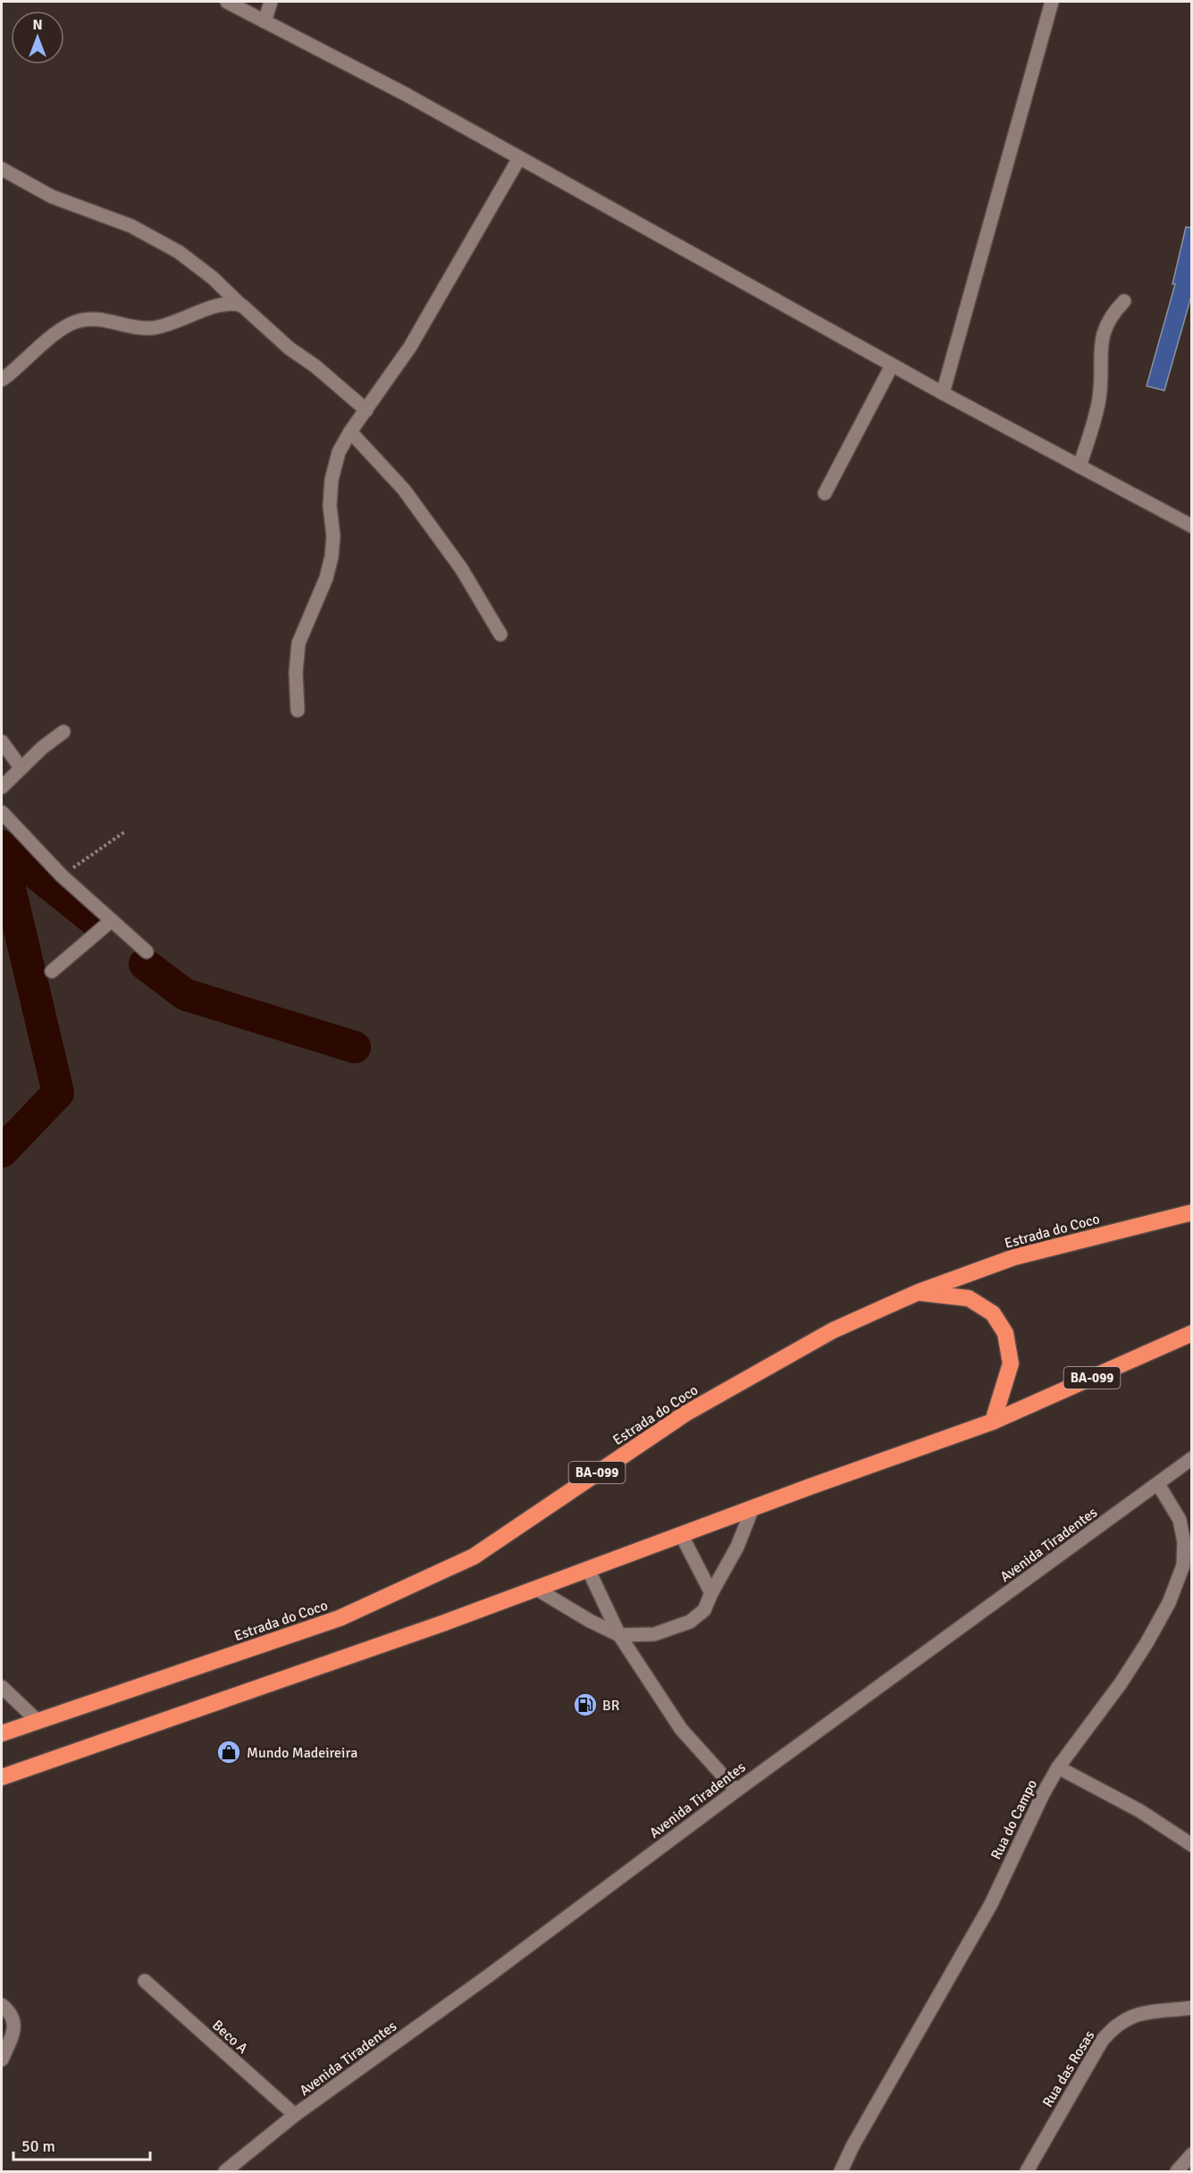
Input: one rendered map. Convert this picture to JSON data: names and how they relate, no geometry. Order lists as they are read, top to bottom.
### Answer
{
  "streets": {
    "highway": ["Estrada do Coco", "BA-099"],
    "street": [
      "Avenida Tiradentes",
      "Rua do Campo",
      "Beco A",
      "Rua das Rosas"
    ]
  },
  "crossings": [
    ["Avenida Tiradentes", "Rua do Campo"],
    ["Avenida Tiradentes", "Beco A"]
  ],
  "places": {
    "fuel station": ["BR"],
    "shop": ["Mundo Madeireira"]
  },
  "scale_bar": "50 m",
  "north": "top"
}
